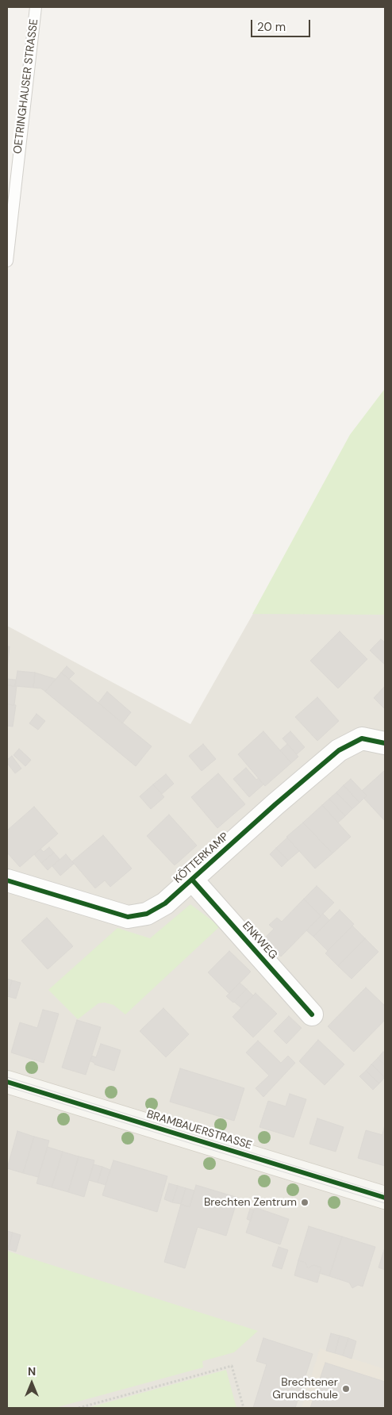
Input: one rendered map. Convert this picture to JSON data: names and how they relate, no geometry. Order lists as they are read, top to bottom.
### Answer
{
  "streets": {
    "main road": ["BRAMBAUERSTRASSE"],
    "street": ["KÖTTERKAMP", "ENKWEG"],
    "lane": ["OETRINGHAUSER STRASSE"]
  },
  "crossings": [
    ["KÖTTERKAMP", "ENKWEG"]
  ],
  "places": ["Brechten Zentrum", "Brechtener Grundschule"],
  "scale_bar": "20 m",
  "north": "top"
}
